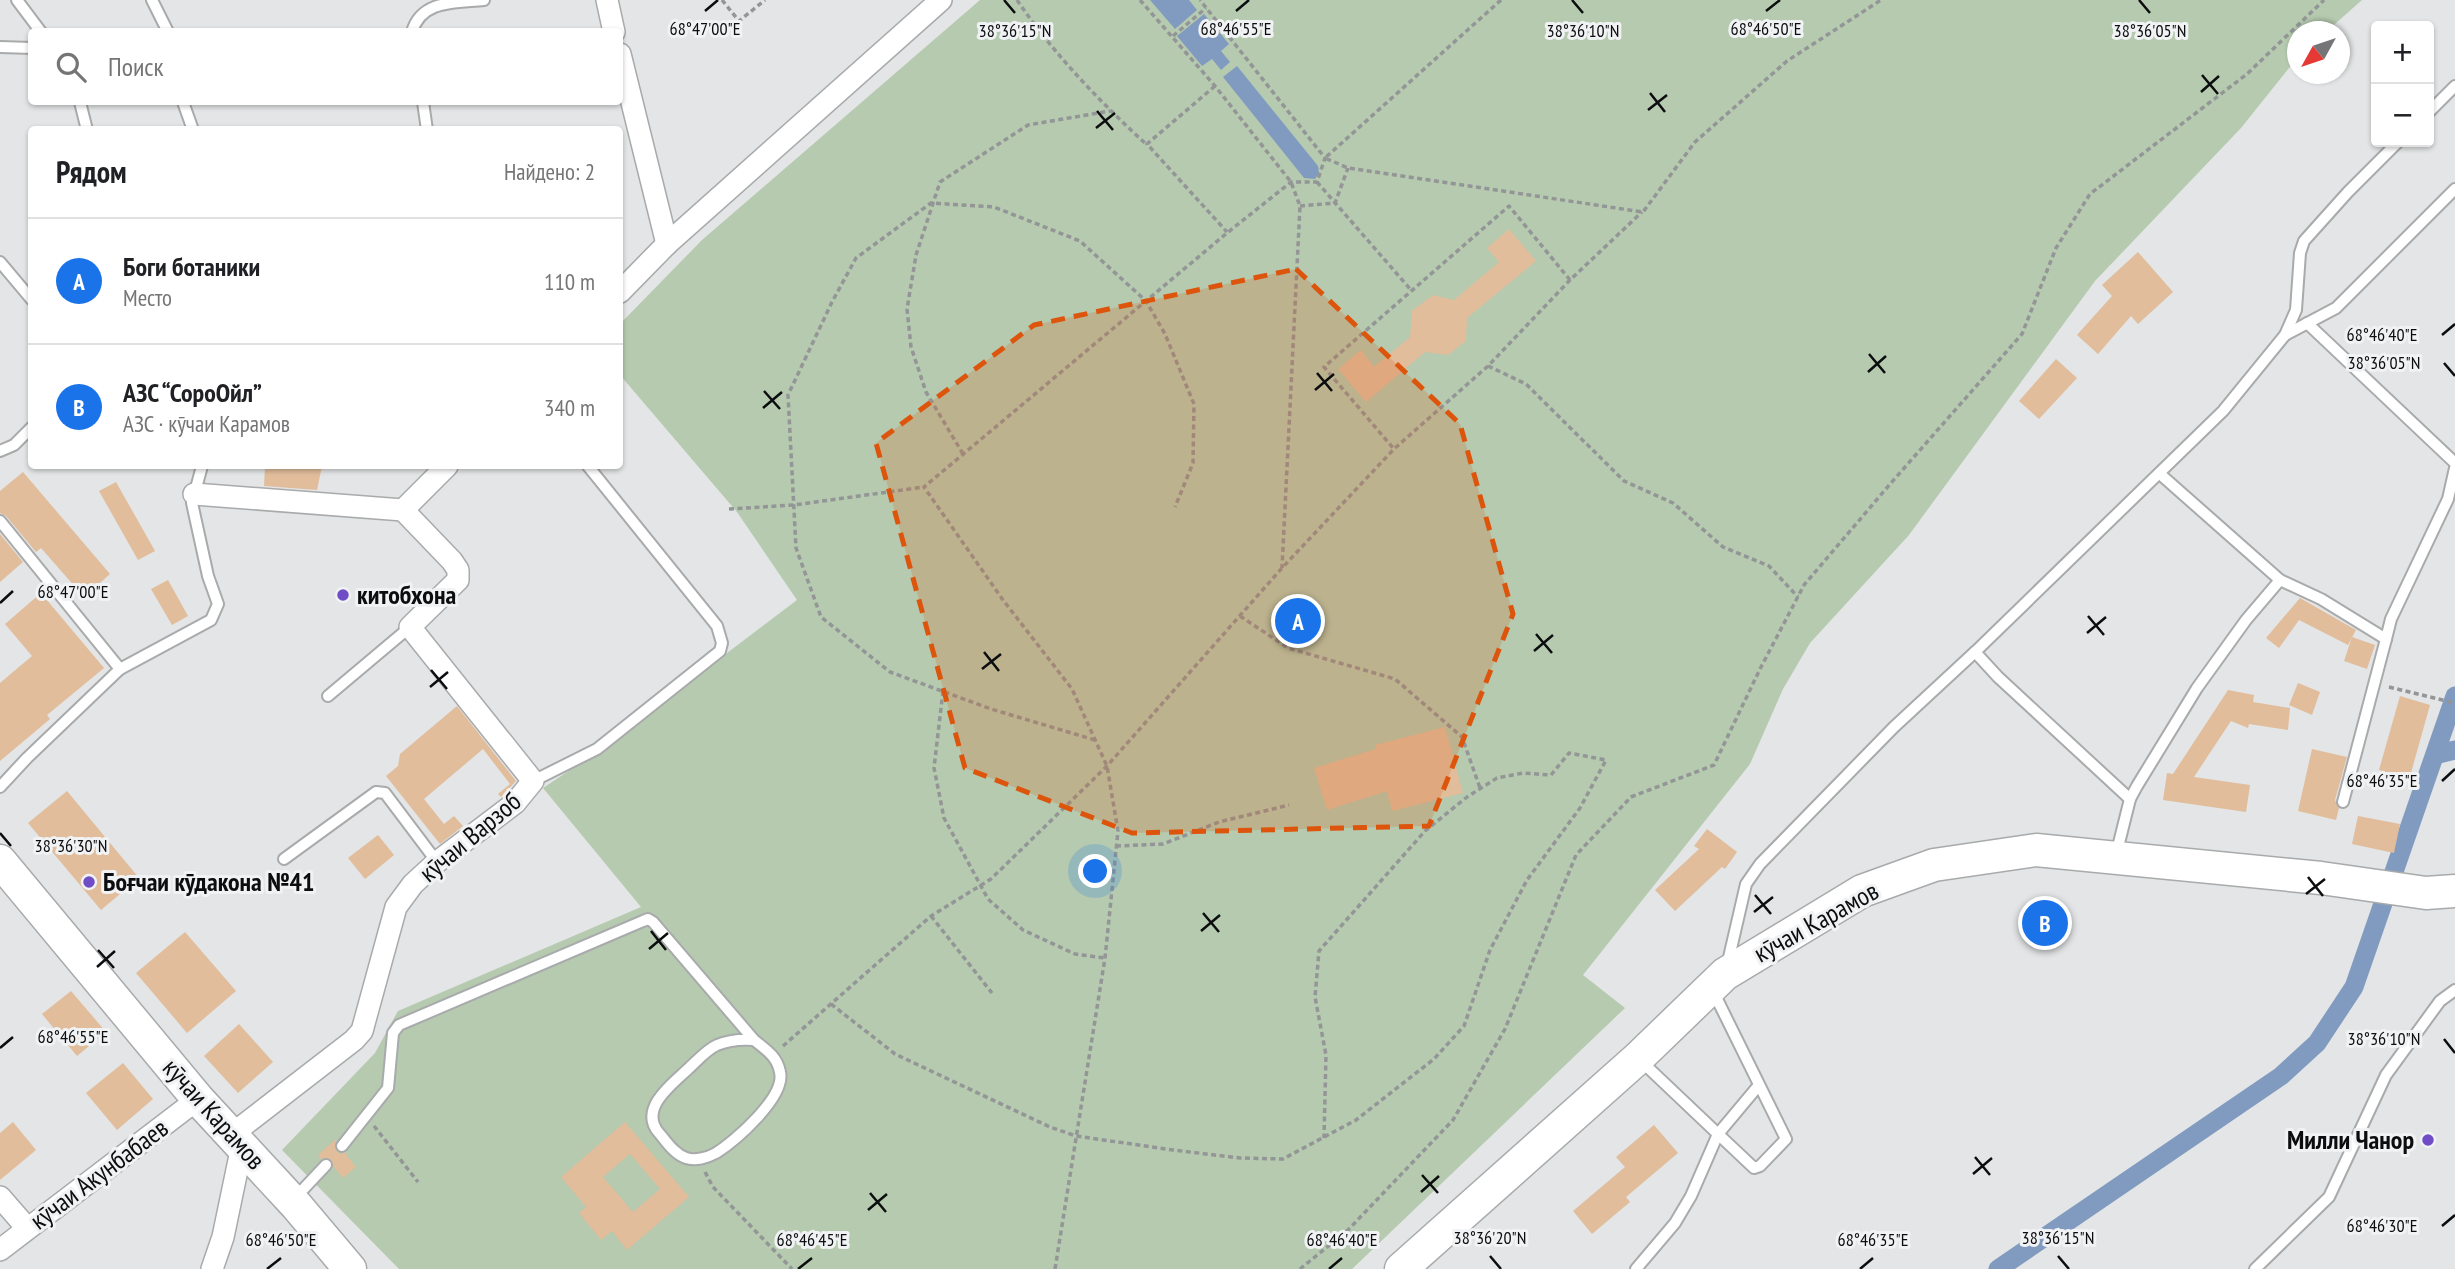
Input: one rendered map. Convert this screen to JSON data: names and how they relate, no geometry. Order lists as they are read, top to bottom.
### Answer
{
  "streets": {
    "main road": ["кӯчаи Карамов"],
    "street": ["кӯчаи Варзоб", "кӯчаи Акунбабаев"]
  },
  "crossings": [
    ["кӯчаи Варзоб", "кӯчаи Карамов"],
    ["кӯчаи Карамов", "кӯчаи Акунбабаев"]
  ],
  "places": ["китобхона", "Боғчаи кӯдакона №41", "Милли Чанор"],
  "north": "bottom left",
  "page": {
    "map_buttons": ["+", "−"],
    "search": "Поиск",
    "heading": ["Рядом", "Найдено: 2"],
    "list": [
      {
        "mark": "A",
        "name": "Боги ботаники",
        "note": "Место",
        "value": "110 m"
      },
      {
        "mark": "B",
        "name": "АЗС “СороОйл”",
        "note": "АЗС · кӯчаи Карамов",
        "value": "340 m"
      }
    ],
    "pins": ["A", "B"]
  },
  "coordinates": [
    "68°46'55\"E",
    "68°47'00\"E",
    "68°46'50\"E",
    "38°36'10\"N",
    "38°36'05\"N",
    "38°36'15\"N",
    "68°46'40\"E",
    "68°46'35\"E",
    "38°36'30\"N",
    "68°46'30\"E",
    "38°36'20\"N",
    "68°46'45\"E"
  ]
}
